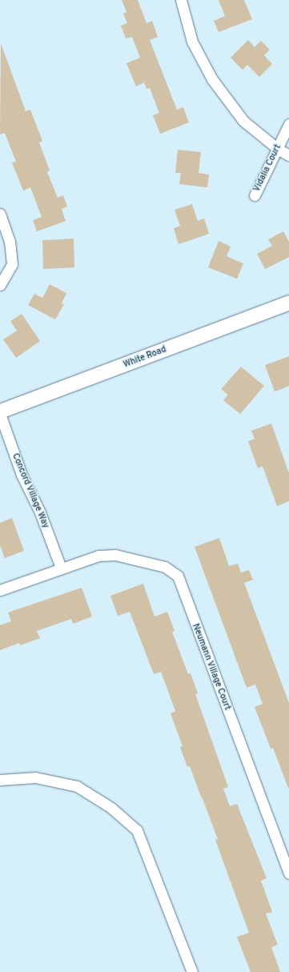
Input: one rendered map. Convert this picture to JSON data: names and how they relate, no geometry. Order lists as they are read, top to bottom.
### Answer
{
  "streets": {
    "street": [
      "Vidalia Court",
      "White Road",
      "Concord Village Way",
      "Neumann Village Court"
    ]
  },
  "crossings": [
    ["White Road", "Concord Village Way"],
    ["Concord Village Way", "Neumann Village Court"]
  ]
}
